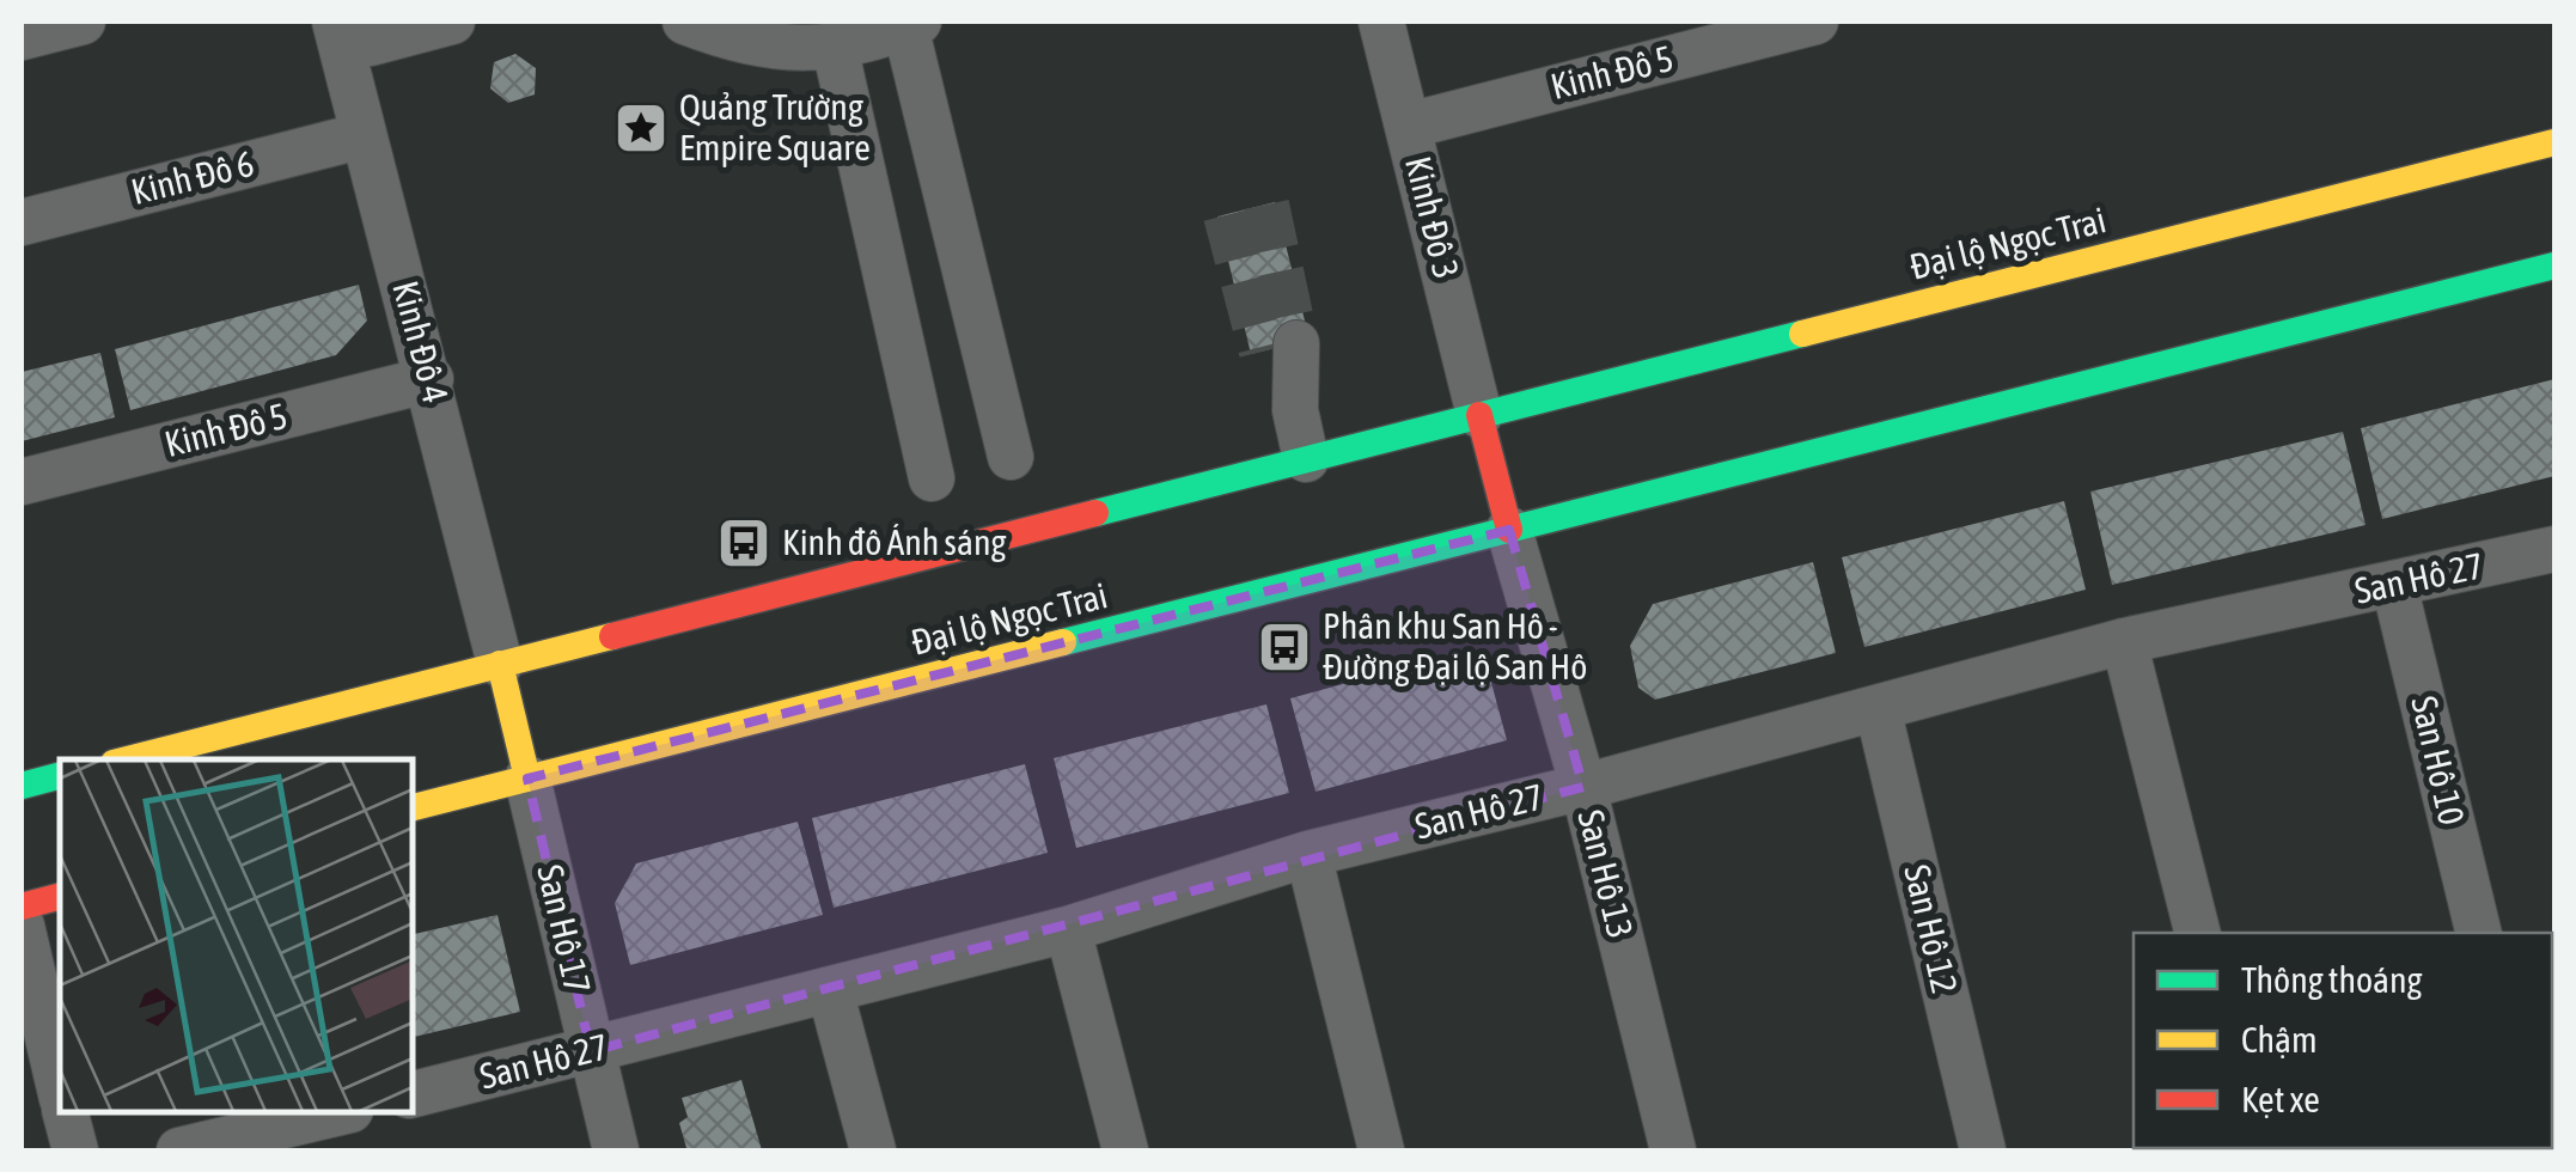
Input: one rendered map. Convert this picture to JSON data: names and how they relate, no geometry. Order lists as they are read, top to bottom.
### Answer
{
  "streets": {
    "main road": ["Đại lộ Ngọc Trai"],
    "street": [
      "Kinh Đô 5",
      "Kinh Đô 6",
      "Kinh Đô 3",
      "Kinh Đô 4",
      "San Hô 27",
      "San Hô 10",
      "San Hô 13",
      "San Hô 17",
      "San Hô 12"
    ]
  },
  "crossings": [
    ["Kinh Đô 5", "Kinh Đô 3"],
    ["Kinh Đô 5", "Kinh Đô 4"],
    ["Kinh Đô 6", "Kinh Đô 4"],
    ["Kinh Đô 3", "Đại lộ Ngọc Trai"],
    ["Đại lộ Ngọc Trai", "Kinh Đô 4"],
    ["Đại lộ Ngọc Trai", "San Hô 13"],
    ["Đại lộ Ngọc Trai", "San Hô 17"],
    ["San Hô 27", "San Hô 10"],
    ["San Hô 27", "San Hô 13"],
    ["San Hô 27", "San Hô 17"],
    ["San Hô 27", "San Hô 12"]
  ],
  "places": {
    "place": ["Quảng Trường Empire Square"],
    "bus stop": ["Kinh đô Ánh sáng", "Phân khu San Hô - Đường Đại lộ San Hô"]
  },
  "legend": ["Thông thoáng", "Chậm", "Kẹt xe"]
}
